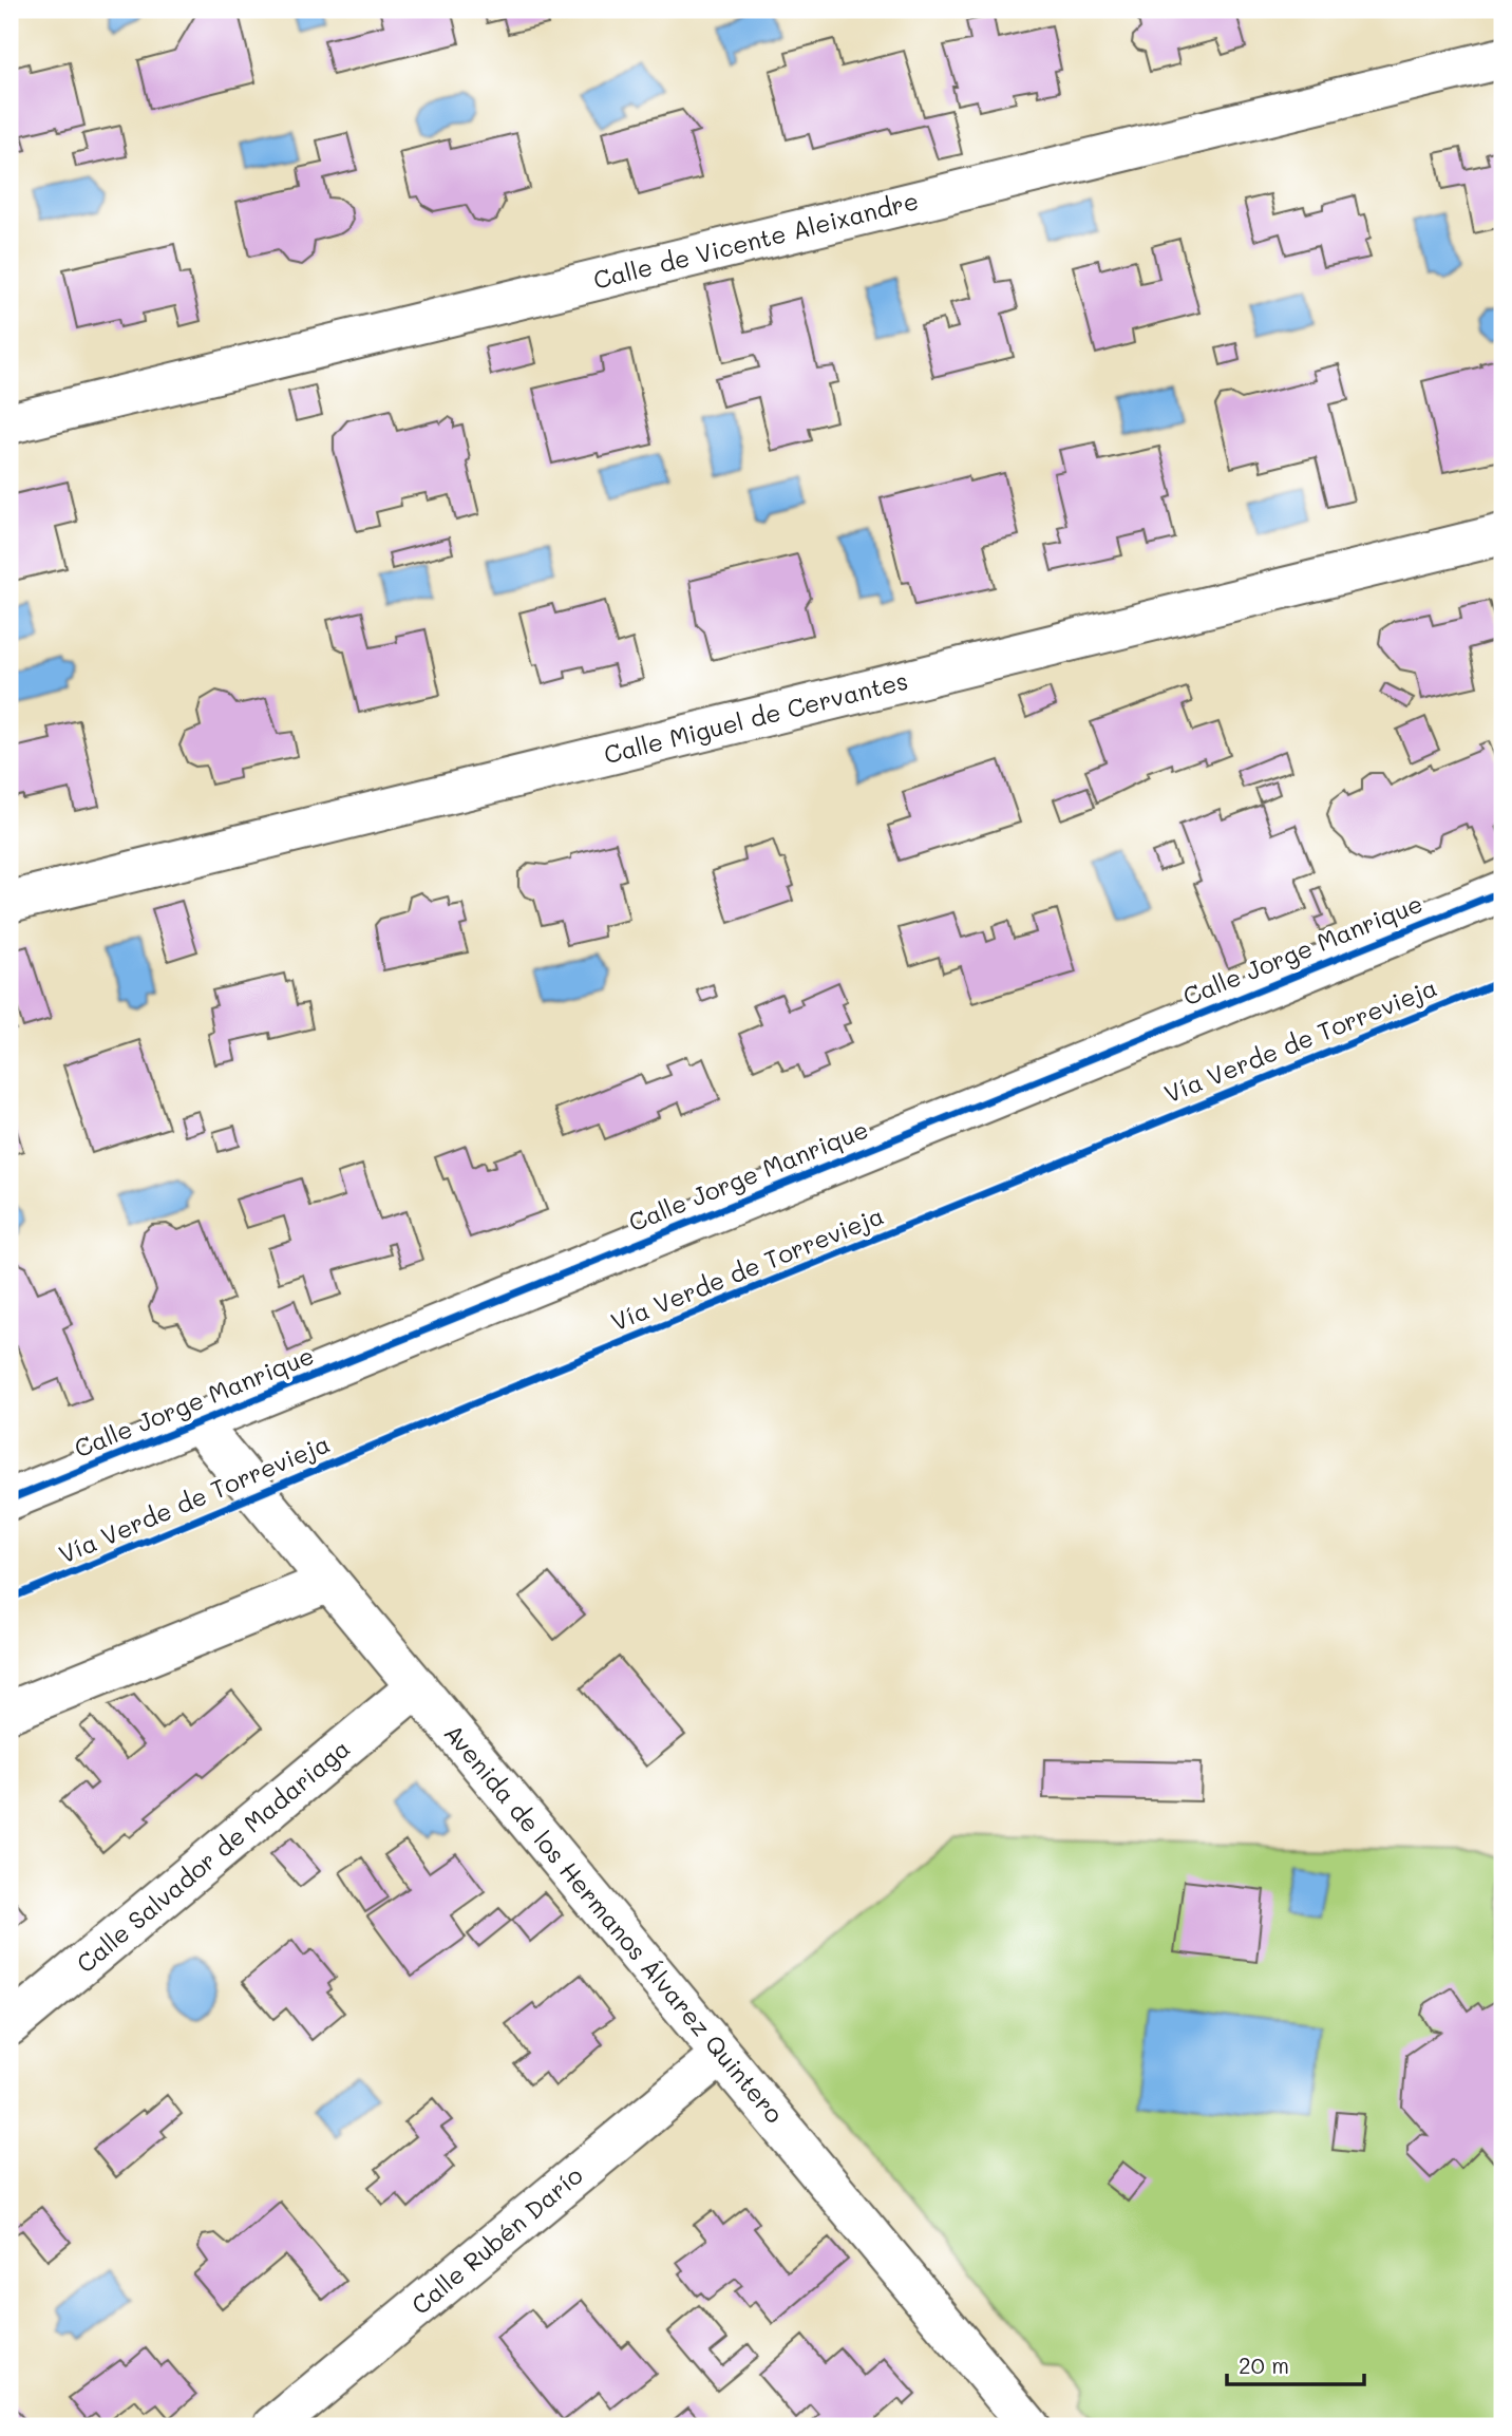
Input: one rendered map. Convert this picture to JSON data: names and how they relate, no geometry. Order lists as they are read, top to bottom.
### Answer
{
  "streets": {
    "street": [
      "Calle de Vicente Aleixandre",
      "Calle Miguel de Cervantes",
      "Calle Jorge Manrique",
      "Calle Salvador de Madariaga",
      "Avenida de los Hermanos Álvarez Quintero",
      "Calle Rubén Darío"
    ],
    "cycle path": ["Vía Verde de Torrevieja"]
  },
  "crossings": [
    ["Calle Jorge Manrique", "Avenida de los Hermanos Álvarez Quintero"],
    ["Calle Salvador de Madariaga", "Avenida de los Hermanos Álvarez Quintero"],
    ["Avenida de los Hermanos Álvarez Quintero", "Calle Rubén Darío"]
  ],
  "scale_bar": "20 m"
}
